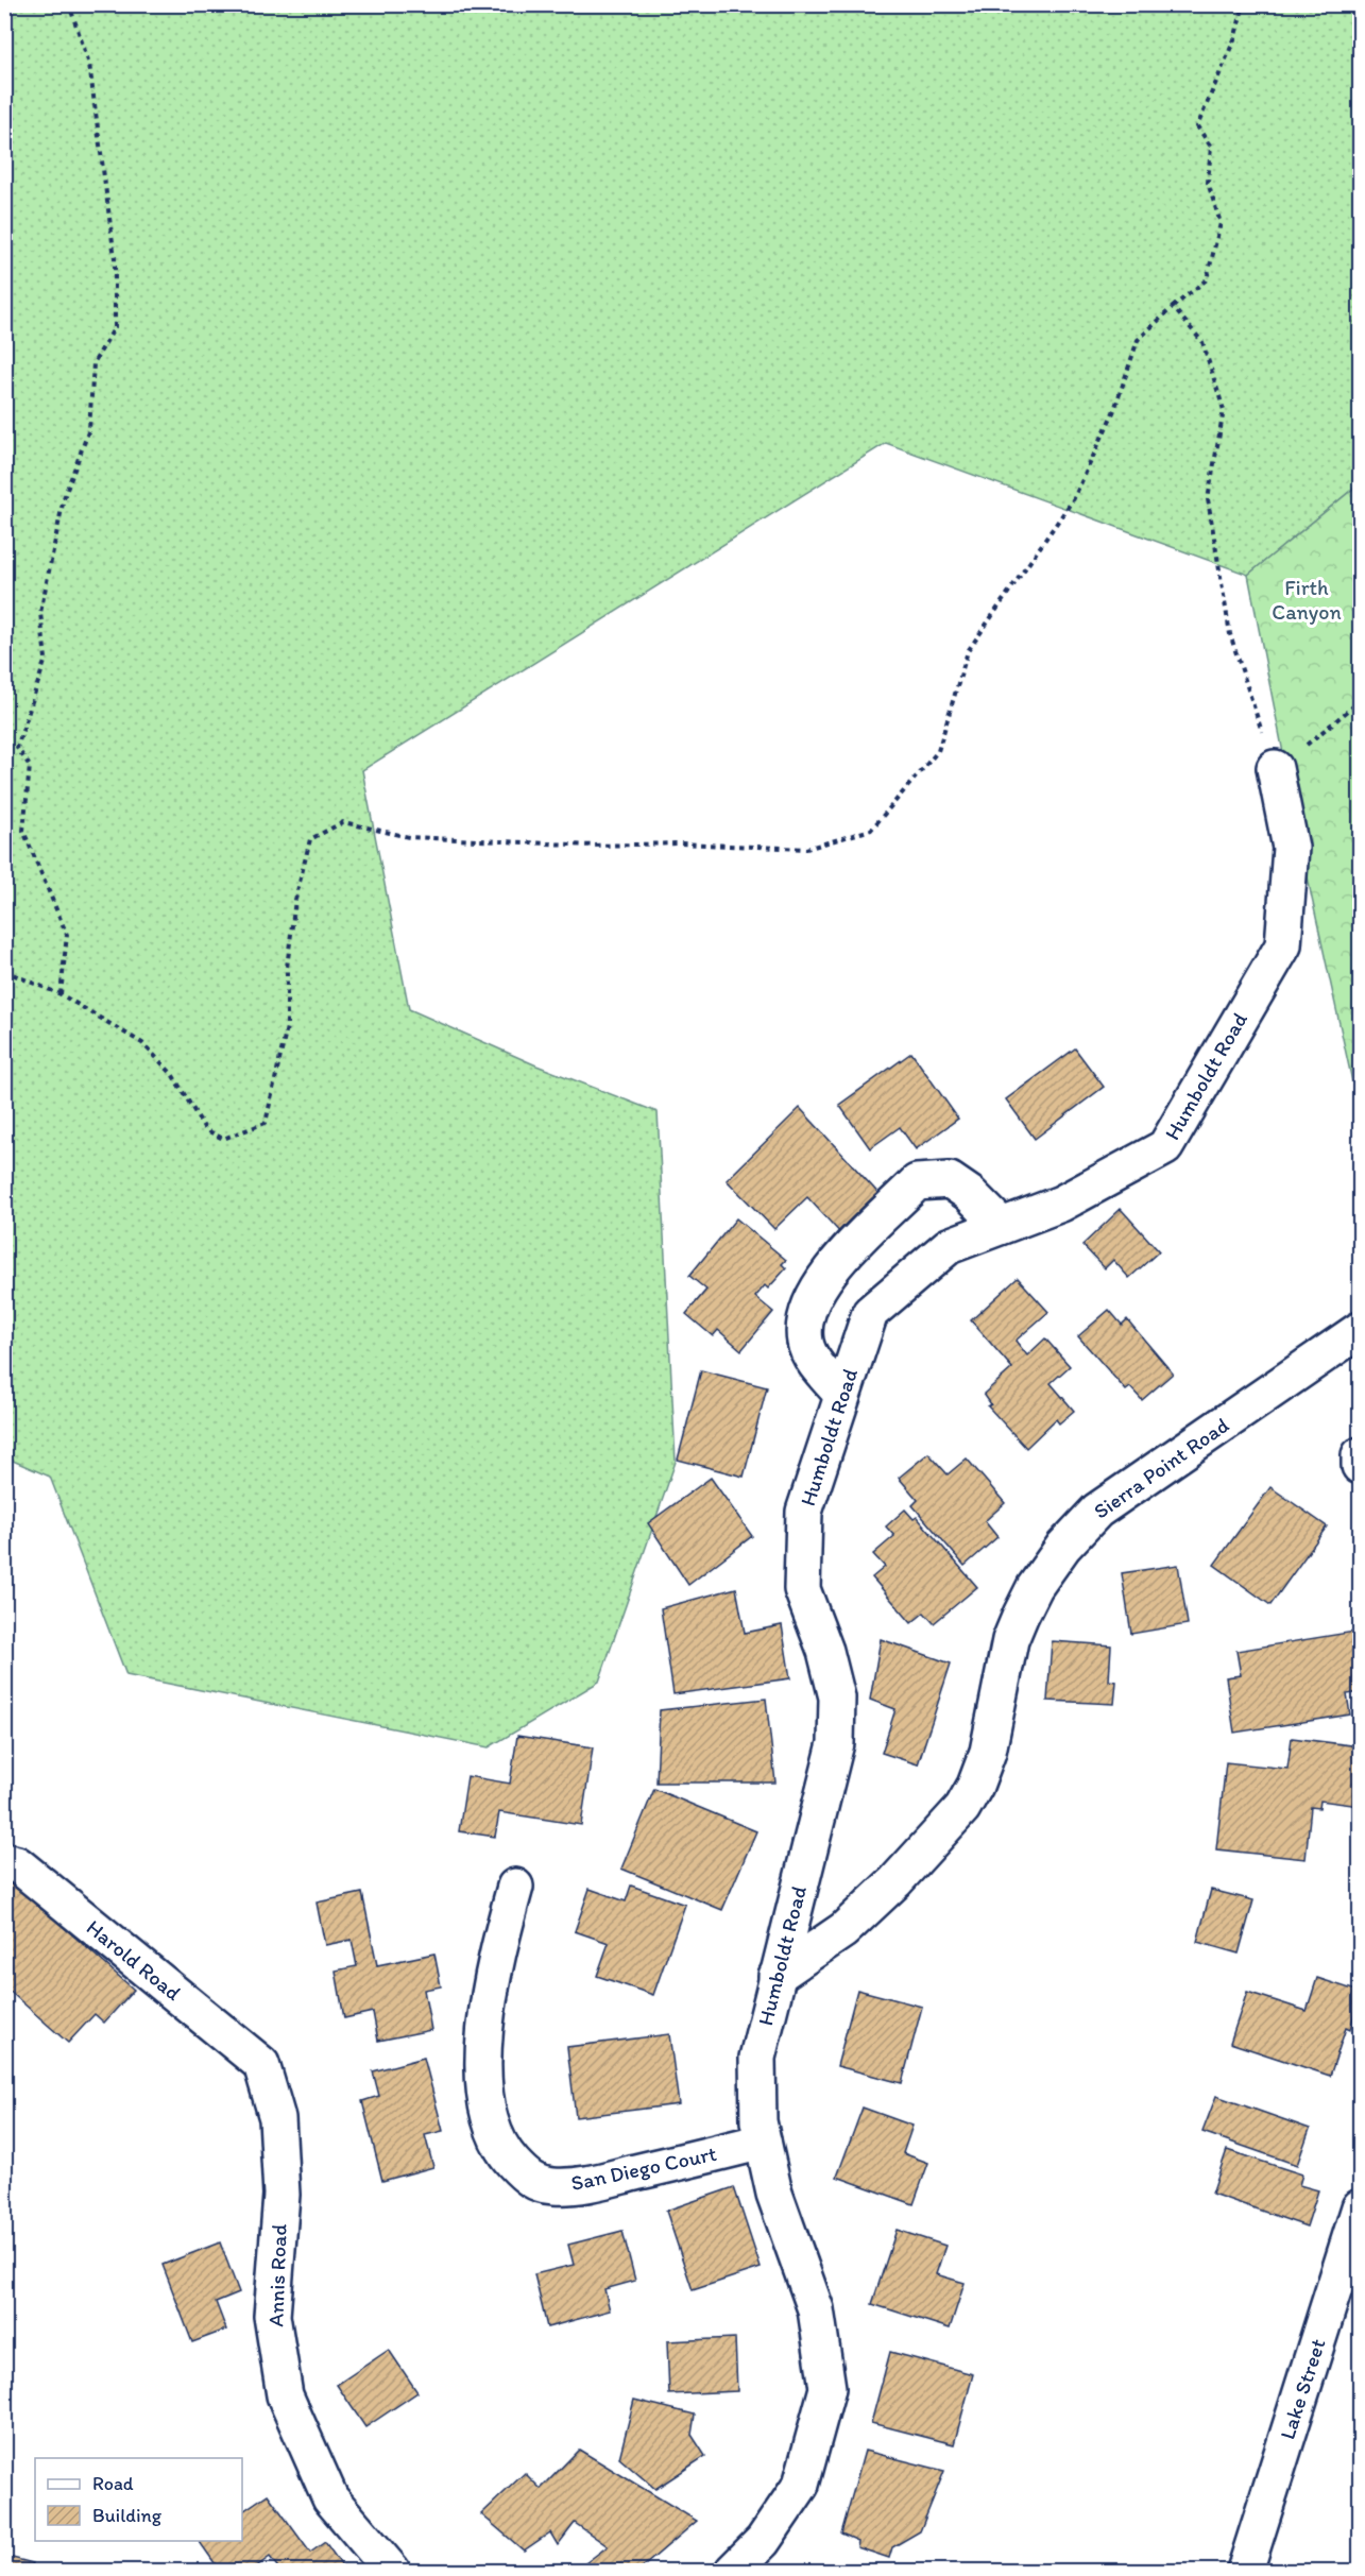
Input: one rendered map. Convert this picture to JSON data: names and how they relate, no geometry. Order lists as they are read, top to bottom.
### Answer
{
  "streets": {
    "street": [
      "Humboldt Road",
      "Sierra Point Road",
      "Harold Road",
      "San Diego Court",
      "Annis Road",
      "Lake Street"
    ]
  },
  "crossings": [
    ["Humboldt Road", "Sierra Point Road"],
    ["Humboldt Road", "San Diego Court"],
    ["Harold Road", "Annis Road"]
  ],
  "parks": ["Firth Canyon"],
  "legend": ["Road", "Building"]
}
